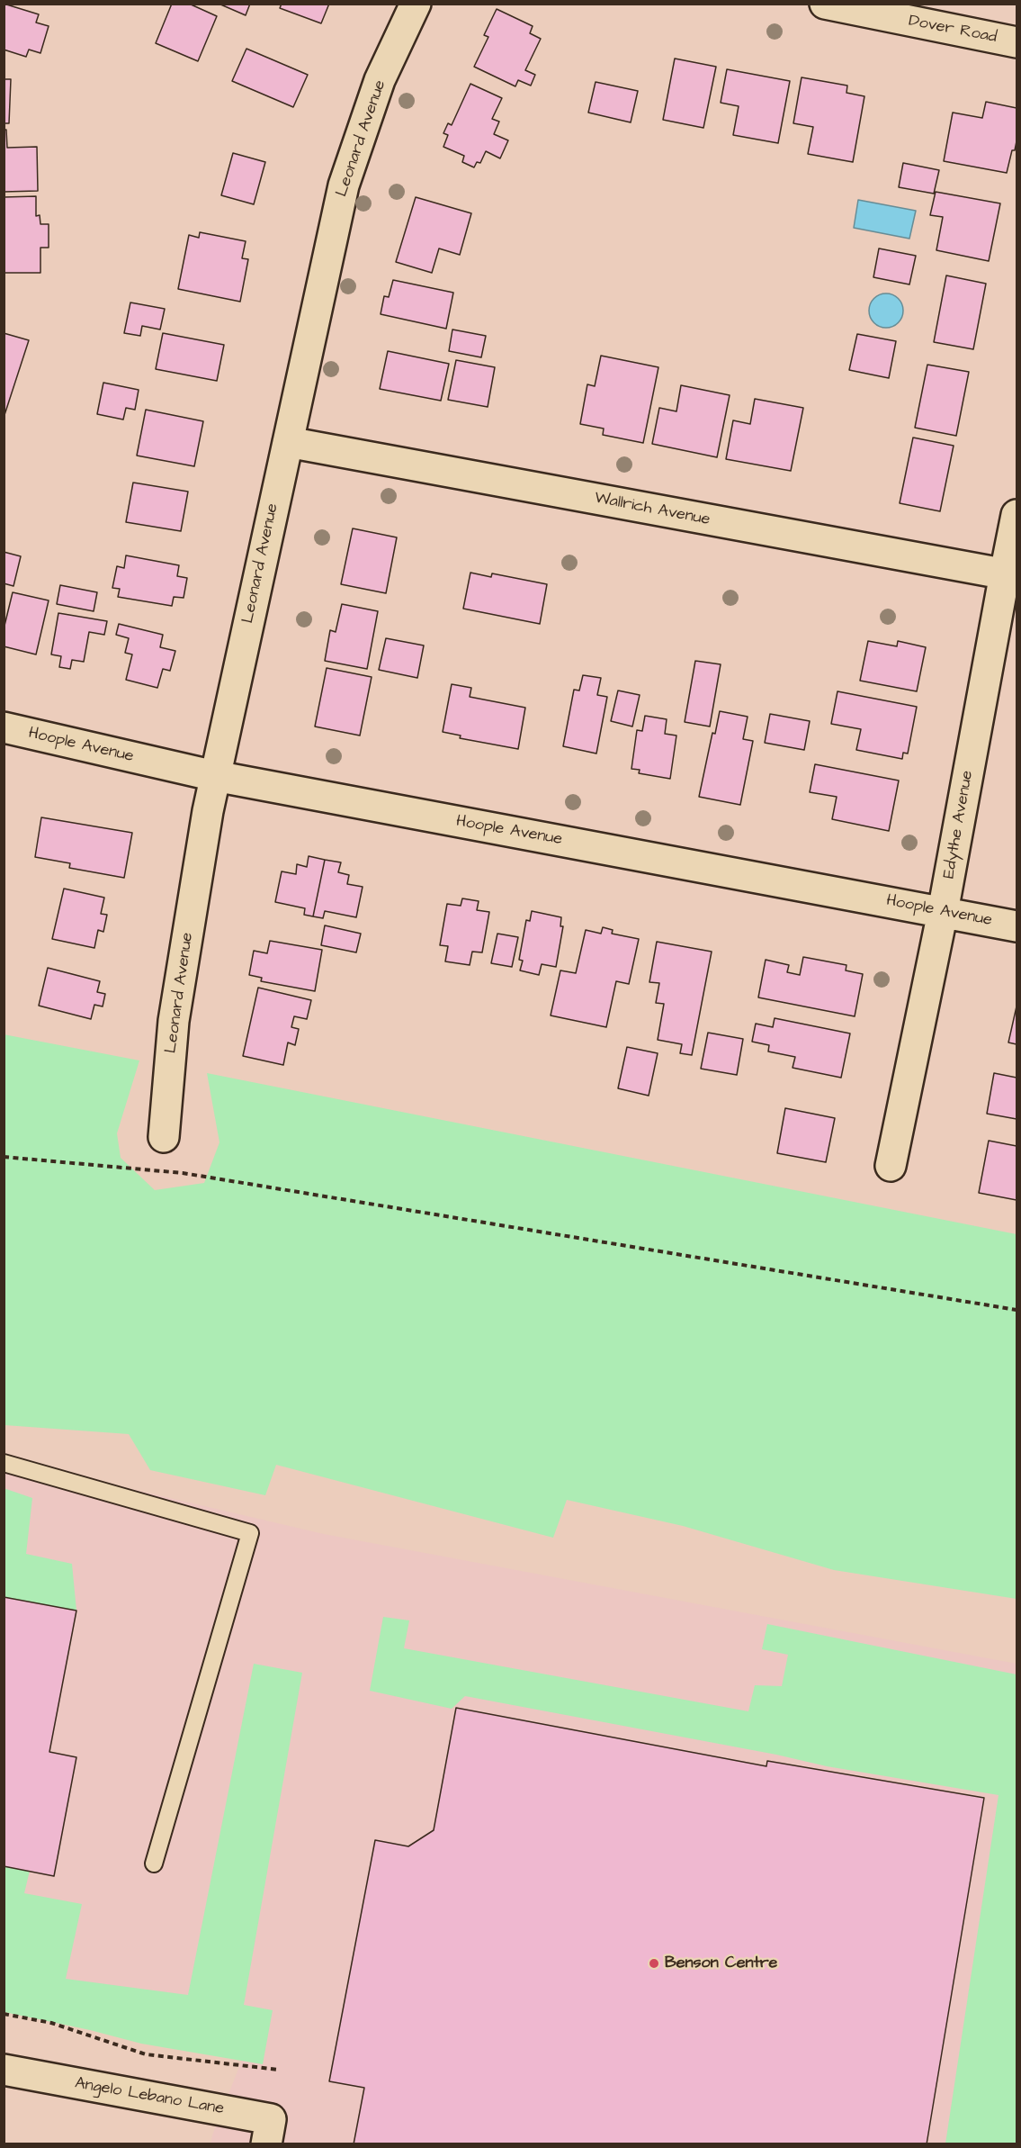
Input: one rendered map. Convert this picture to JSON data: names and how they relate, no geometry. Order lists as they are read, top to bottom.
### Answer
{
  "streets": {
    "street": [
      "Dover Road",
      "Leonard Avenue",
      "Wallrich Avenue",
      "Hoople Avenue",
      "Edythe Avenue",
      "Angelo Lebano Lane"
    ]
  },
  "crossings": [
    ["Leonard Avenue", "Wallrich Avenue"],
    ["Leonard Avenue", "Hoople Avenue"],
    ["Wallrich Avenue", "Edythe Avenue"],
    ["Hoople Avenue", "Edythe Avenue"]
  ],
  "places": ["Benson Centre"]
}
